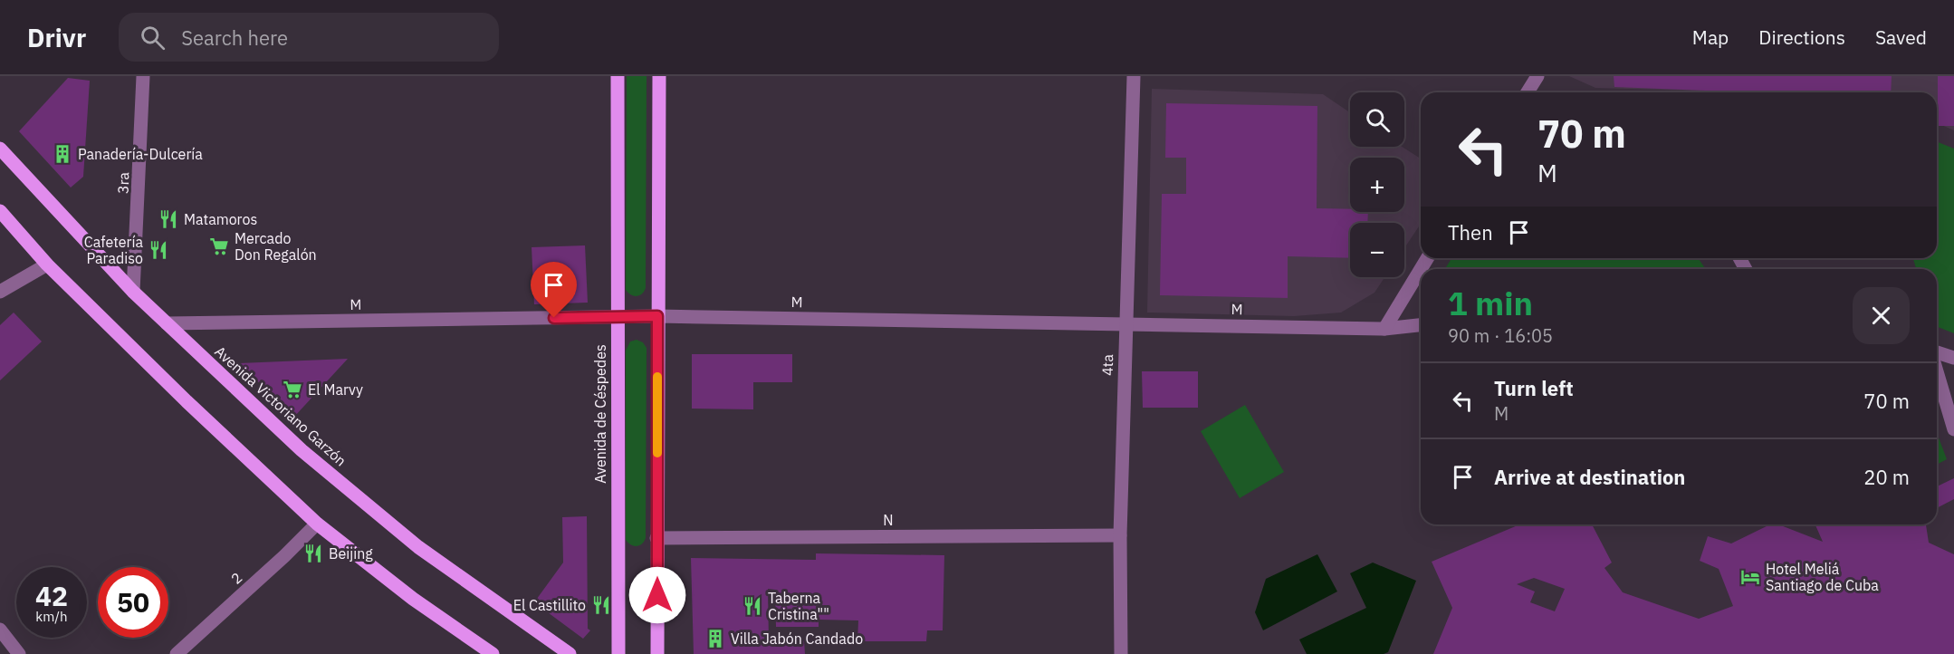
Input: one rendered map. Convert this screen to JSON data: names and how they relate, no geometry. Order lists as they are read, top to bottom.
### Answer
{
  "streets": {
    "main road": ["Avenida Victoriano Garzón", "Avenida de Céspedes"],
    "street": [
      "3ra",
      "M",
      "4ta",
      "N",
      "2"
    ]
  },
  "crossings": [
    ["3ra", "Avenida Victoriano Garzón"],
    ["M", "4ta"],
    ["M", "Avenida Victoriano Garzón"],
    ["M", "Avenida de Céspedes"],
    ["4ta", "N"]
  ],
  "places": {
    "building": ["Panadería-Dulcería", "Villa Jabón Candado"],
    "restaurant": [
      "Matamoros",
      "Cafetería Paradiso",
      "Beijing",
      "El Castillito",
      "Taberna Cristina\"\""
    ],
    "supermarket": ["Mercado Don Regalón", "El Marvy"],
    "hotel": ["Hotel Meliá Santiago de Cuba"]
  },
  "page": {
    "header": "Drivr",
    "search": "Search here",
    "nav": ["Map", "Directions", "Saved"],
    "map_buttons": ["+", "−"],
    "turn": ["70 m", "M"],
    "then": "Then",
    "heading": ["1 min", "90 m · 16:05"],
    "list": [
      {
        "name": "Turn left",
        "note": "M",
        "value": "70 m"
      },
      {
        "name": "Arrive at destination",
        "value": "20 m"
      }
    ],
    "speed": "42 km/h",
    "limit": "50"
  }
}
